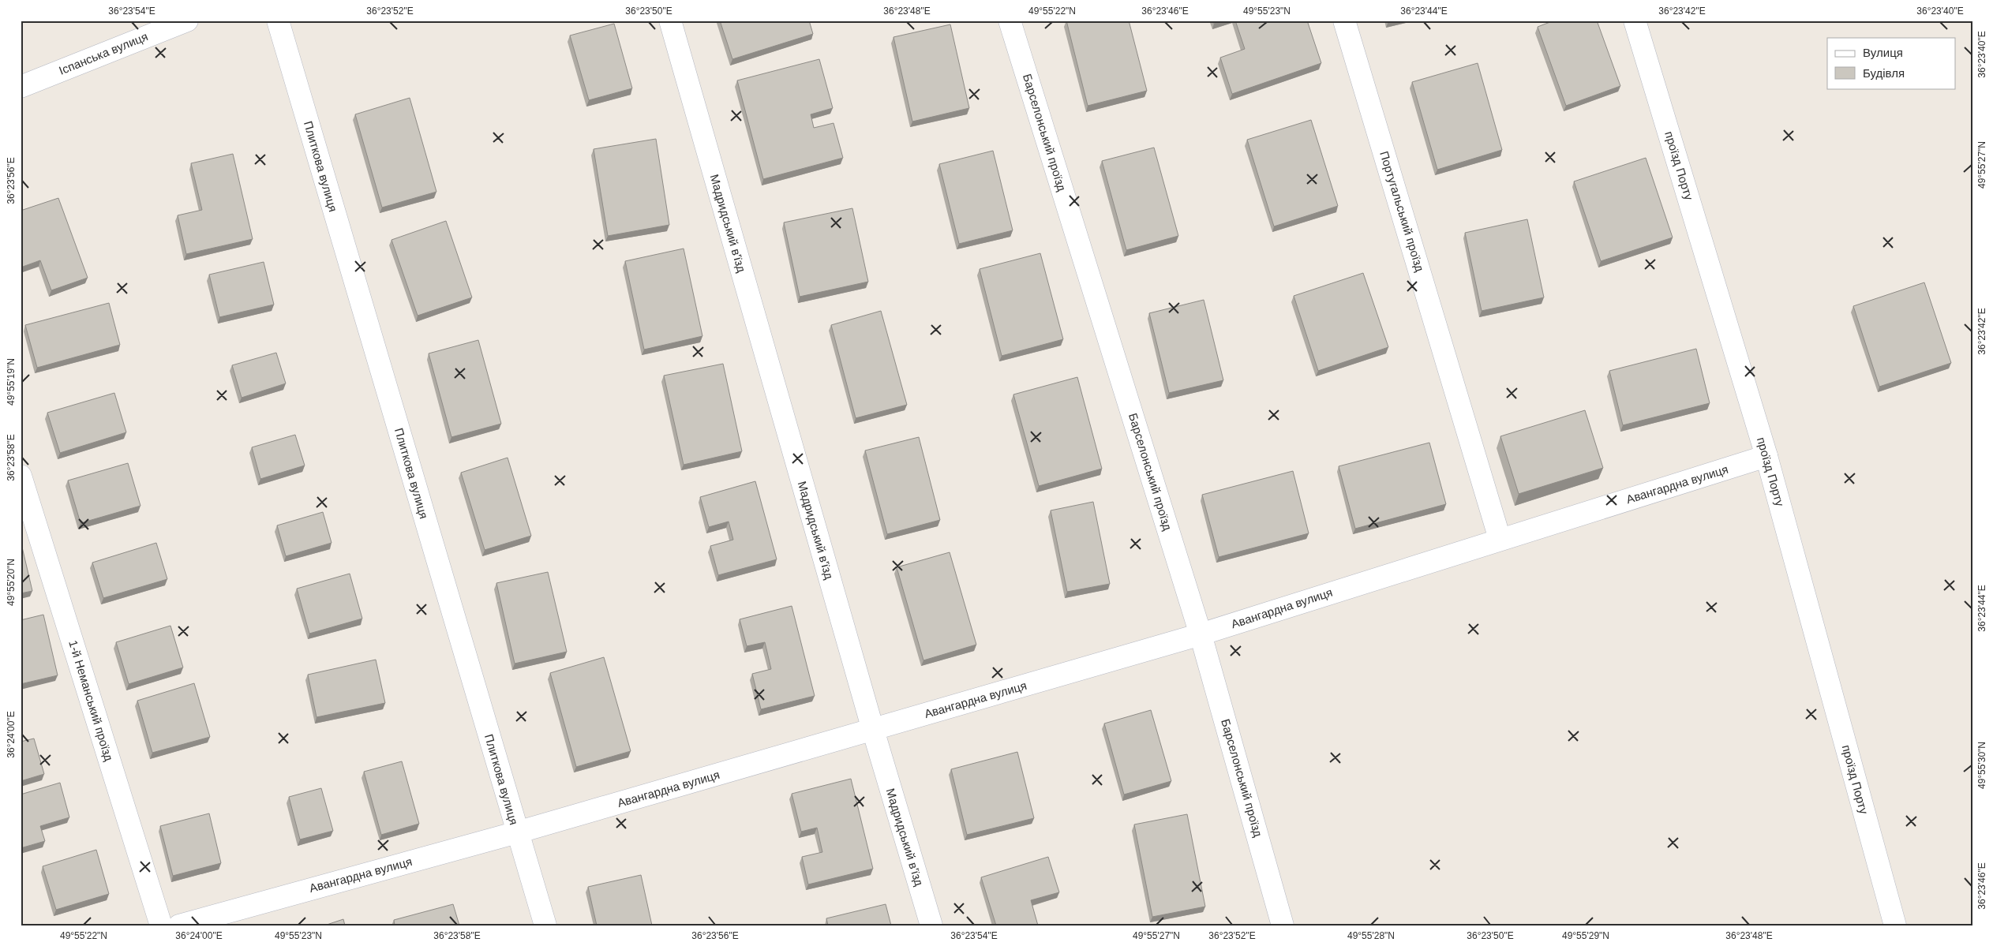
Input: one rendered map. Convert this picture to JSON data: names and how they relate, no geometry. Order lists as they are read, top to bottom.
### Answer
{
  "streets": {
    "street": [
      "Іспанська вулиця",
      "Барселонський проїзд",
      "проїзд Порту",
      "Плиткова вулиця",
      "Португальський проїзд",
      "Мадридський в'їзд",
      "Авангардна вулиця",
      "1-й Неманський проїзд"
    ]
  },
  "crossings": [
    ["Барселонський проїзд", "Авангардна вулиця"],
    ["проїзд Порту", "Авангардна вулиця"],
    ["Плиткова вулиця", "Авангардна вулиця"],
    ["Португальський проїзд", "Авангардна вулиця"],
    ["Мадридський в'їзд", "Авангардна вулиця"]
  ],
  "legend": ["Вулиця", "Будівля"],
  "coordinates": [
    "36°23'54\"E",
    "36°23'52\"E",
    "36°23'50\"E",
    "36°23'48\"E",
    "49°55'22\"N",
    "36°23'46\"E",
    "49°55'23\"N",
    "36°23'44\"E",
    "36°23'42\"E",
    "36°23'40\"E",
    "49°55'27\"N",
    "36°23'56\"E",
    "49°55'19\"N",
    "36°23'58\"E",
    "49°55'20\"N",
    "36°24'00\"E",
    "49°55'30\"N",
    "49°55'28\"N",
    "49°55'29\"N"
  ]
}
